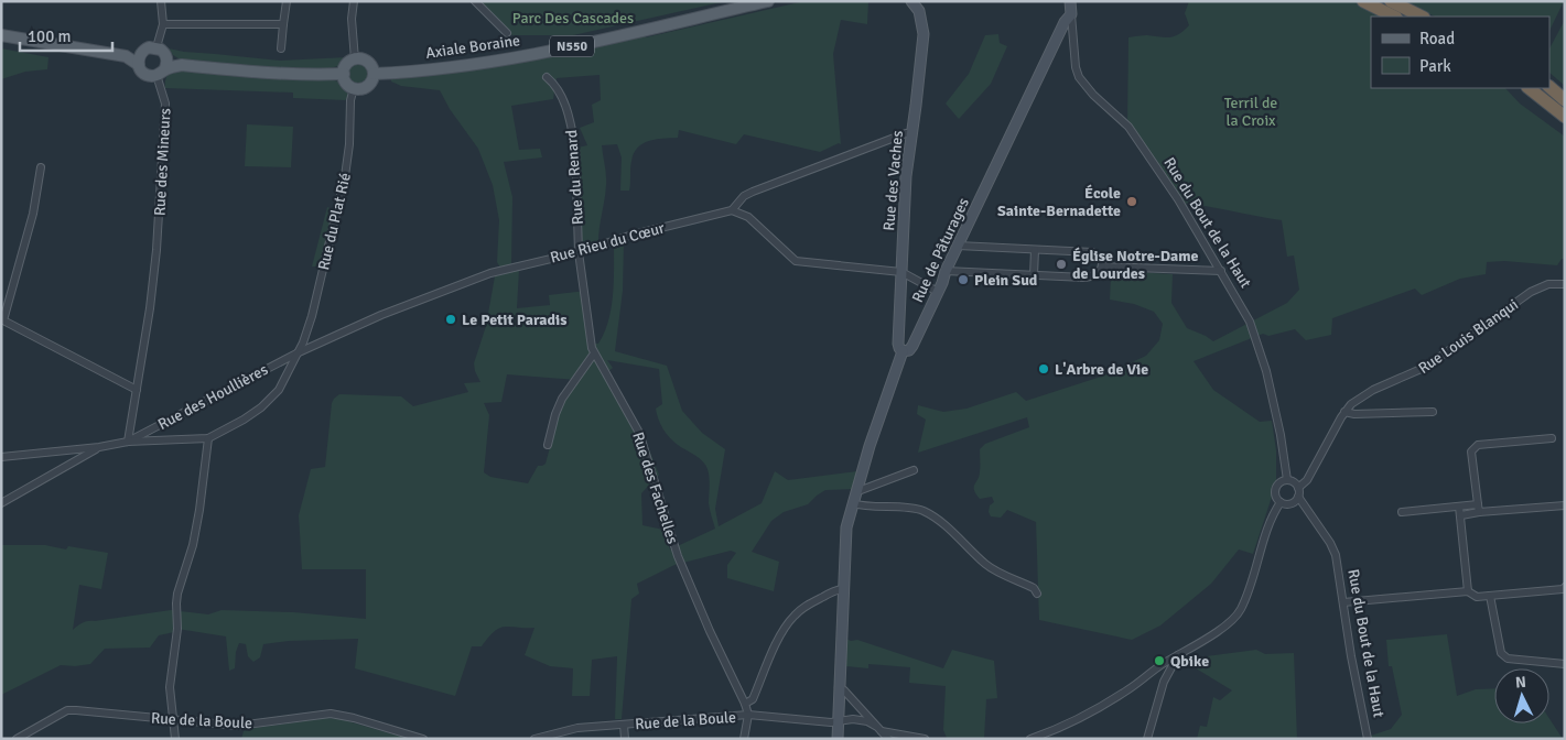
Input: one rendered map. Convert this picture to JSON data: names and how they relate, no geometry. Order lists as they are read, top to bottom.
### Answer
{
  "streets": {
    "main road": ["Axiale Boraine", "N550"],
    "street": [
      "Rue des Mineurs",
      "Rue du Renard",
      "Rue des Vaches",
      "Rue du Plat Rié",
      "Rue du Bout de la Haut",
      "Rue Rieu du Cœur",
      "Rue de Pâturages",
      "Rue Louis Blanqui",
      "Rue des Houllières",
      "Rue des Fachelles",
      "Rue de la Boule"
    ]
  },
  "crossings": [
    ["Axiale Boraine", "Rue du Plat Rié"],
    ["Rue des Mineurs", "Rue des Houllières"],
    ["Rue du Renard", "Rue Rieu du Cœur"],
    ["Rue du Renard", "Rue des Fachelles"],
    ["Rue des Vaches", "Rue Rieu du Cœur"],
    ["Rue des Vaches", "Rue de Pâturages"],
    ["Rue du Plat Rié", "Rue Rieu du Cœur"],
    ["Rue du Plat Rié", "Rue des Houllières"],
    ["Rue du Bout de la Haut", "Rue de Pâturages"],
    ["Rue du Bout de la Haut", "Rue Louis Blanqui"],
    ["Rue Rieu du Cœur", "Rue des Houllières"],
    ["Rue Rieu du Cœur", "Rue des Fachelles"],
    ["Rue des Fachelles", "Rue de la Boule"]
  ],
  "parks": ["Parc Des Cascades", "Terril de la Croix"],
  "places": [
    "École Sainte-Bernadette",
    "Église Notre-Dame de Lourdes",
    "Plein Sud",
    "Le Petit Paradis",
    "L'Arbre de Vie",
    "Qbike"
  ],
  "legend": ["Road", "Park"],
  "scale_bar": "100 m",
  "north": "top"
}
